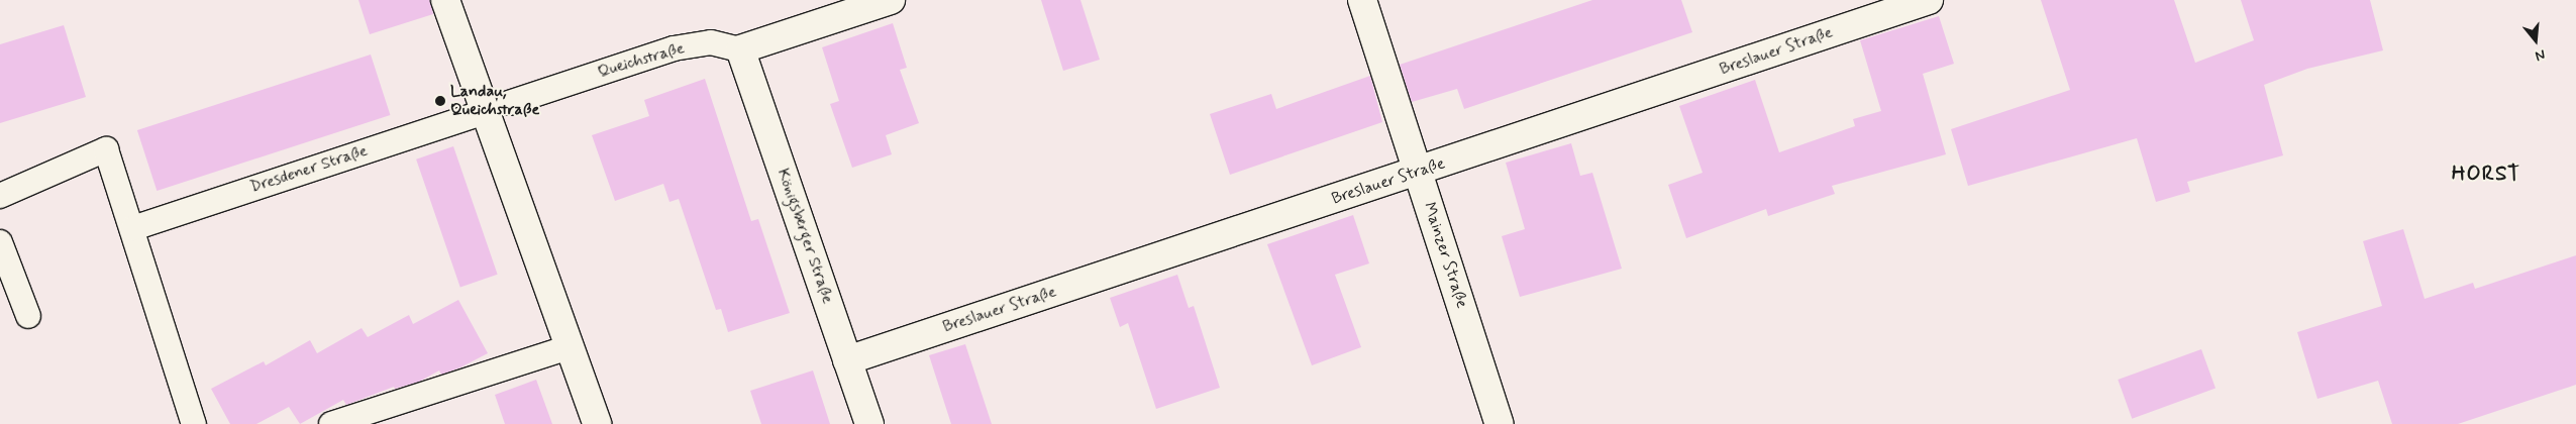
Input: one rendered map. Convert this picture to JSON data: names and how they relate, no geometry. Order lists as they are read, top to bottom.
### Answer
{
  "streets": {
    "street": ["Breslauer Straße", "Königsberger Straße", "Mainzer Straße"],
    "lane": ["Queichstraße", "Dresdener Straße"]
  },
  "crossings": [
    ["Breslauer Straße", "Königsberger Straße"],
    ["Breslauer Straße", "Mainzer Straße"],
    ["Queichstraße", "Dresdener Straße"],
    ["Queichstraße", "Königsberger Straße"]
  ],
  "districts": ["HORST"],
  "places": ["Landau, Queichstraße"],
  "north": "bottom"
}
